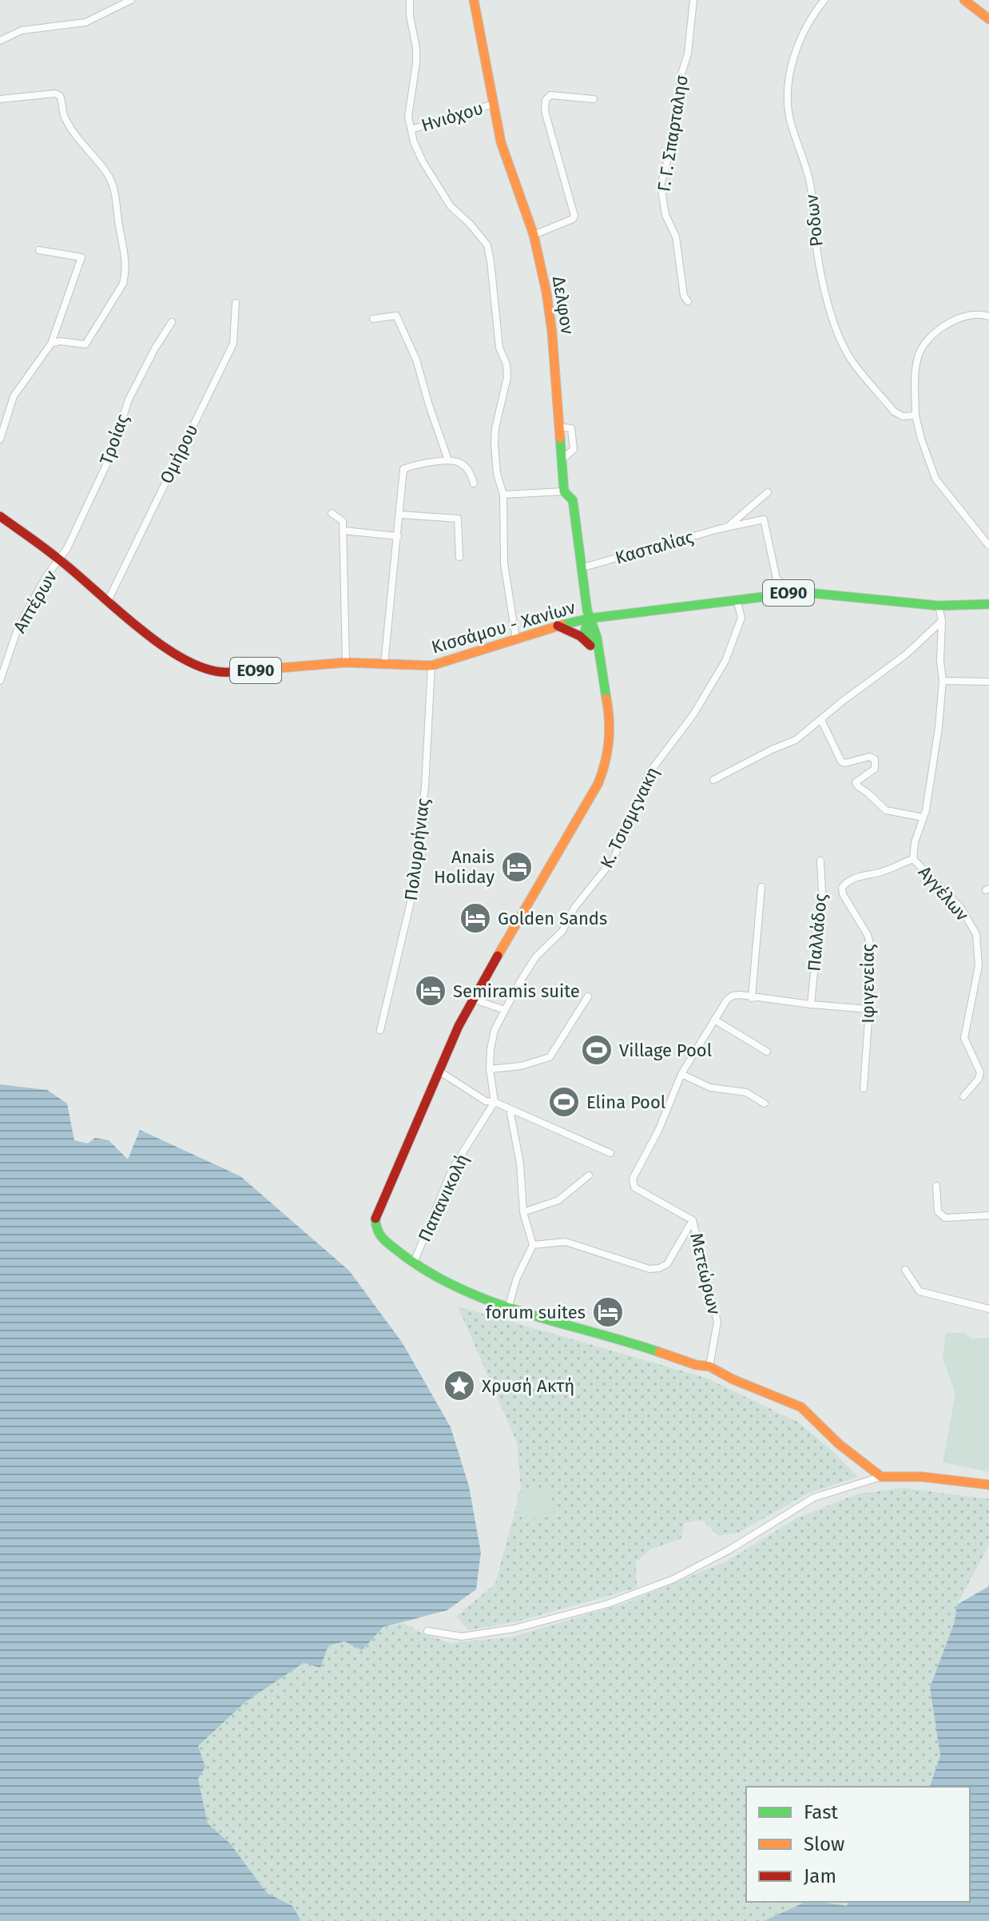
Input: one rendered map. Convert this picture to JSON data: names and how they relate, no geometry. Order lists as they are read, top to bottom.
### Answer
{
  "streets": {
    "main road": ["Δελφον", "ΕΟ90", "Κισσάμου - Χανίων"],
    "street": [
      "Ηνιόχου",
      "Γ. Γ. Σπαρταλησ",
      "Ροδων",
      "Τροίας",
      "Ομήρου",
      "Κασταλίας",
      "Απτέρων",
      "Κ. Τσισμςνακη",
      "Πολυρρήνιας",
      "Αγγέλων",
      "Παλλάδος",
      "Ιφιγενείας",
      "Παπανικολή",
      "Μετεώρων"
    ]
  },
  "crossings": [
    ["Ηνιόχου", "Δελφον"],
    ["Δελφον", "Κασταλίας"],
    ["Δελφον", "Κισσάμου - Χανίων"],
    ["Τροίας", "Απτέρων"],
    ["Τροίας", "Κισσάμου - Χανίων"],
    ["Ομήρου", "Κισσάμου - Χανίων"],
    ["Απτέρων", "Κισσάμου - Χανίων"],
    ["Κισσάμου - Χανίων", "Κ. Τσισμςνακη"],
    ["Κισσάμου - Χανίων", "Πολυρρήνιας"],
    ["Κισσάμου - Χανίων", "Αγγέλων"],
    ["Κ. Τσισμςνακη", "Παπανικολή"],
    ["Αγγέλων", "Ιφιγενείας"],
    ["Παλλάδος", "Μετεώρων"],
    ["Ιφιγενείας", "Μετεώρων"]
  ],
  "places": {
    "hotel": [
      "Anais Holiday",
      "Golden Sands",
      "Semiramis suite",
      "forum suites"
    ],
    "sports": ["Village Pool", "Elina Pool"],
    "place": ["Χρυσή Ακτή"]
  },
  "legend": ["Fast", "Slow", "Jam"]
}
